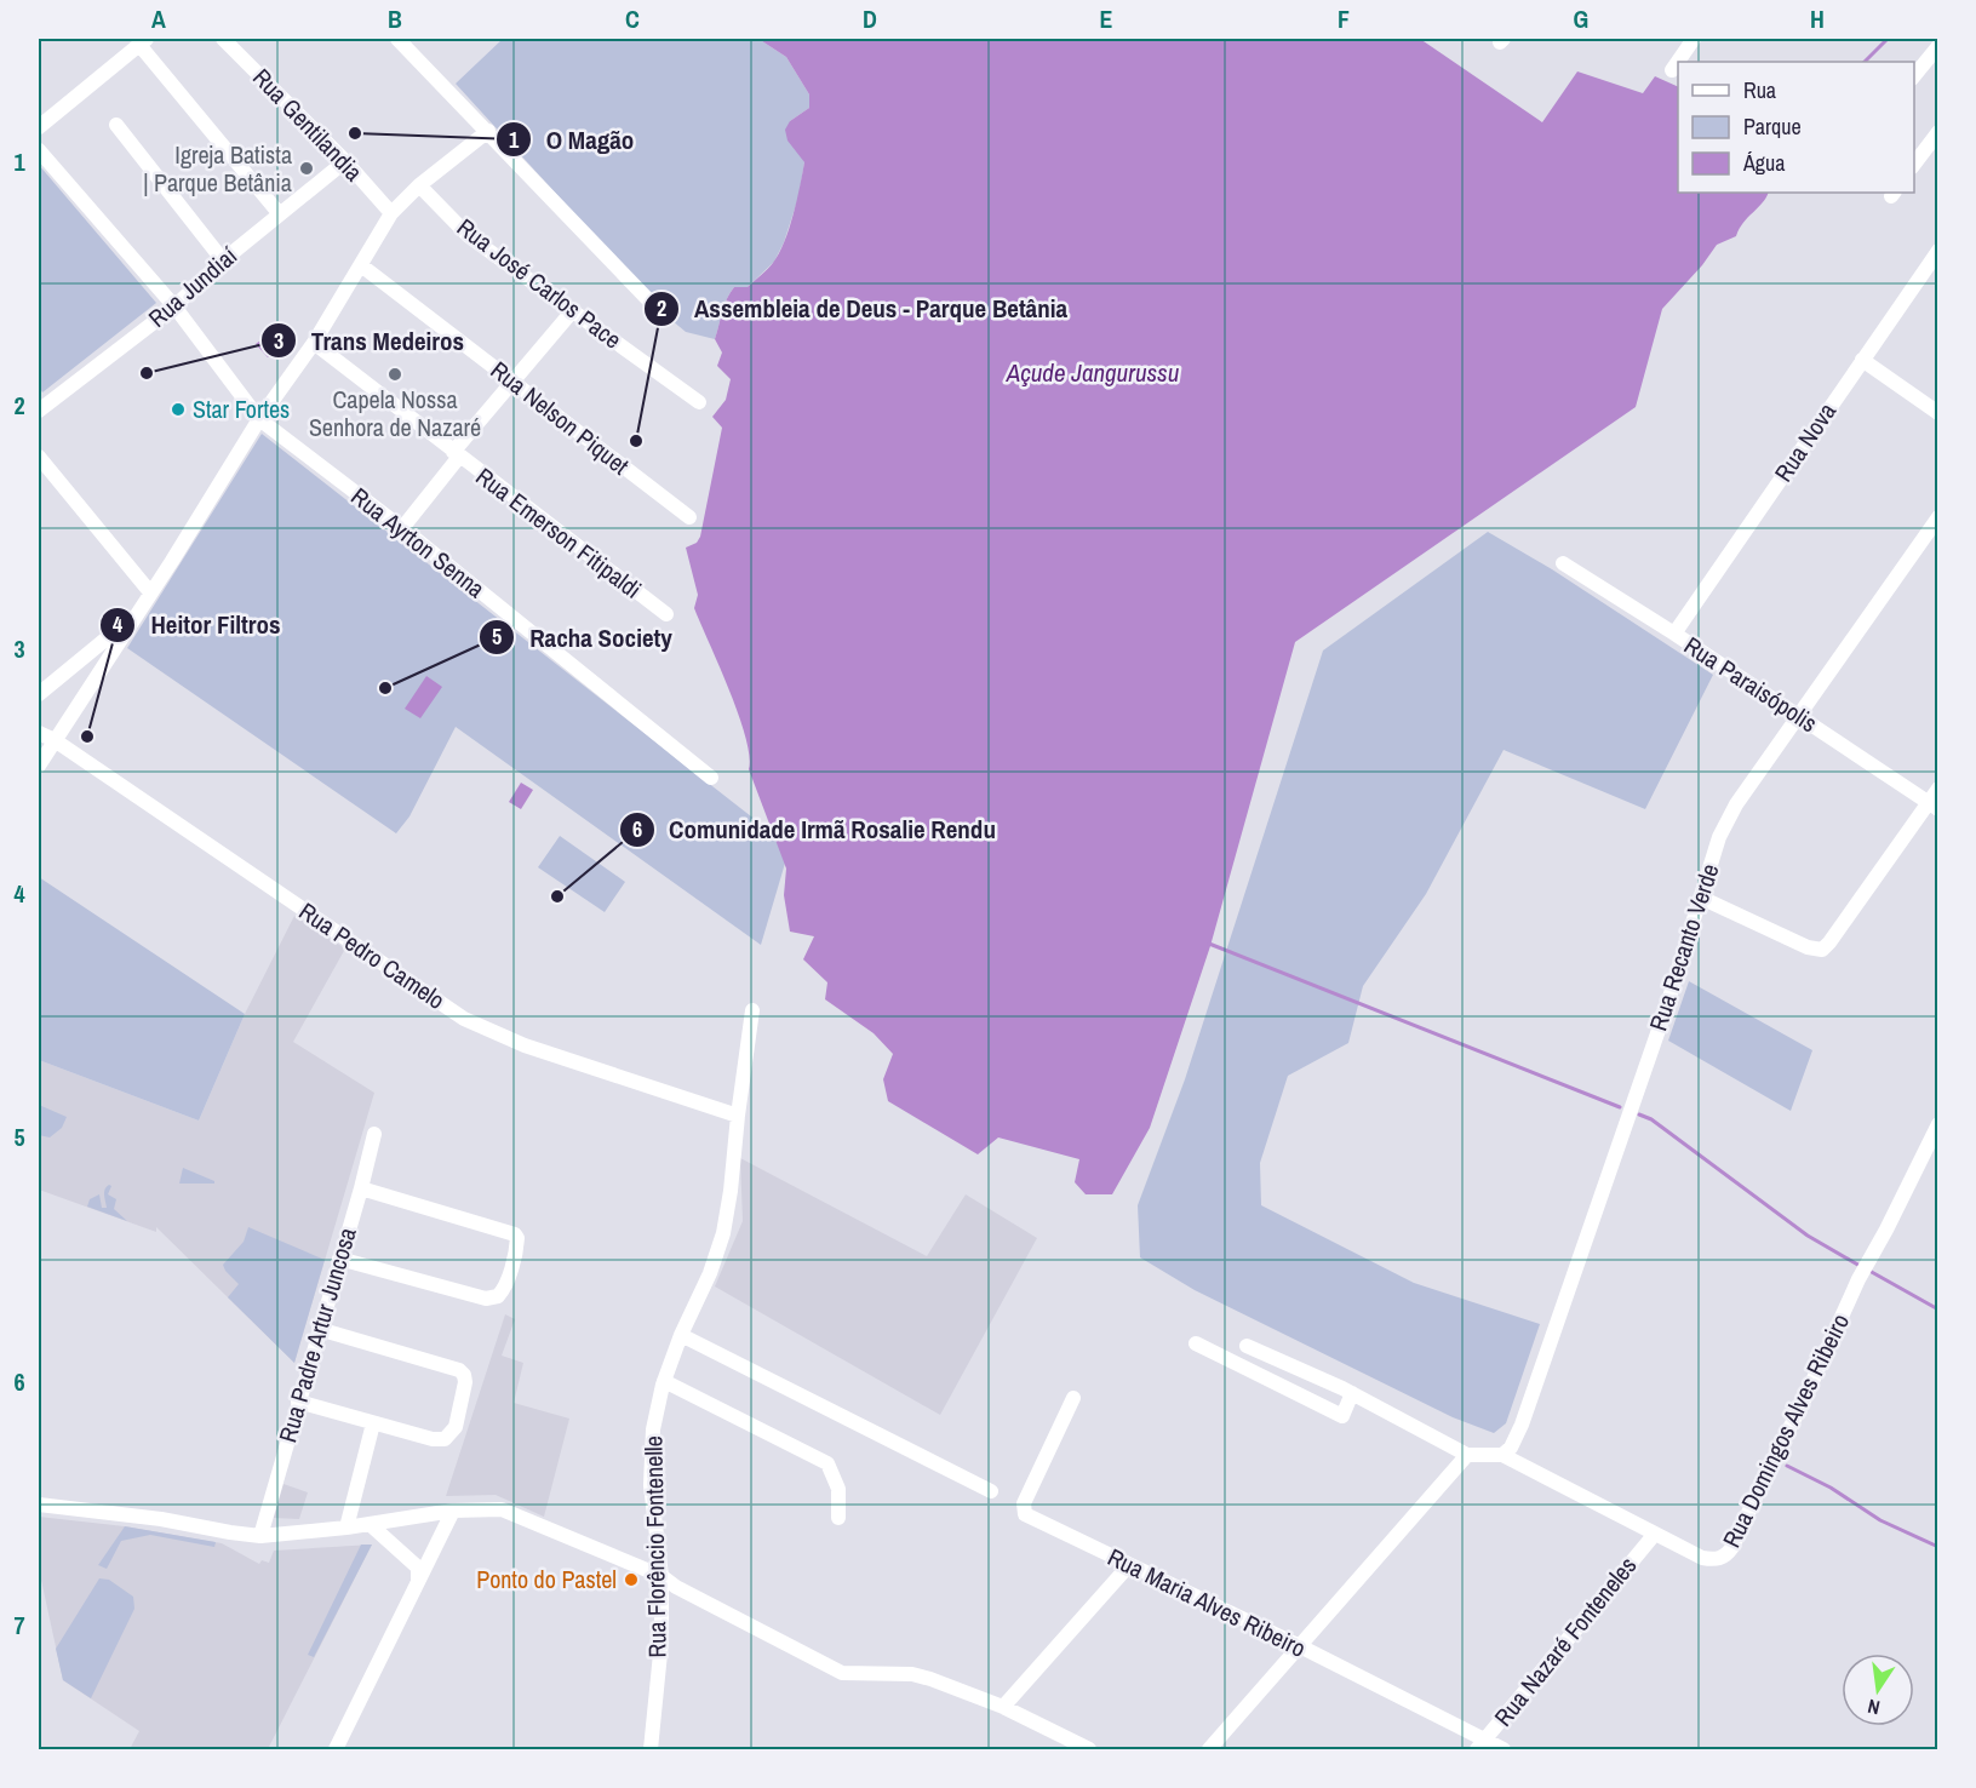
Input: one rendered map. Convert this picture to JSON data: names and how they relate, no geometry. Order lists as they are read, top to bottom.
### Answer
{
  "streets": {
    "street": [
      "Rua Gentilandia",
      "Rua José Carlos Pace",
      "Rua Jundiaí",
      "Rua Nelson Piquet",
      "Rua Nova",
      "Rua Emerson Fitipaldi",
      "Rua Ayrton Senna",
      "Rua Paraisópolis",
      "Rua Recanto Verde",
      "Rua Pedro Camelo",
      "Rua Padre Artur Juncosa",
      "Rua Domingos Alves Ribeiro",
      "Rua Florêncio Fontenelle",
      "Rua Maria Alves Ribeiro",
      "Rua Nazaré Fonteneles"
    ]
  },
  "crossings": [
    ["Rua Gentilandia", "Rua Jundiaí"],
    ["Rua Jundiaí", "Rua Ayrton Senna"],
    ["Rua Nova", "Rua Paraisópolis"],
    ["Rua Paraisópolis", "Rua Recanto Verde"],
    ["Rua Recanto Verde", "Rua Domingos Alves Ribeiro"],
    ["Rua Pedro Camelo", "Rua Florêncio Fontenelle"],
    ["Rua Domingos Alves Ribeiro", "Rua Nazaré Fonteneles"],
    ["Rua Maria Alves Ribeiro", "Rua Nazaré Fonteneles"]
  ],
  "water": ["Açude Jangurussu"],
  "places": [
    "O Magão",
    "Igreja Batista | Parque Betânia",
    "Trans Medeiros",
    "Capela Nossa Senhora de Nazaré",
    "Star Fortes",
    "Assembleia de Deus - Parque Betânia",
    "Racha Society",
    "Heitor Filtros",
    "Comunidade Irmã Rosalie Rendu",
    "Ponto do Pastel"
  ],
  "legend": ["Rua", "Parque", "Água"],
  "north": "bottom",
  "grid": {
    "columns": [
      "A",
      "B",
      "C",
      "D",
      "E",
      "F",
      "G",
      "H"
    ],
    "rows": [
      "1",
      "2",
      "3",
      "4",
      "5",
      "6",
      "7"
    ]
  }
}
